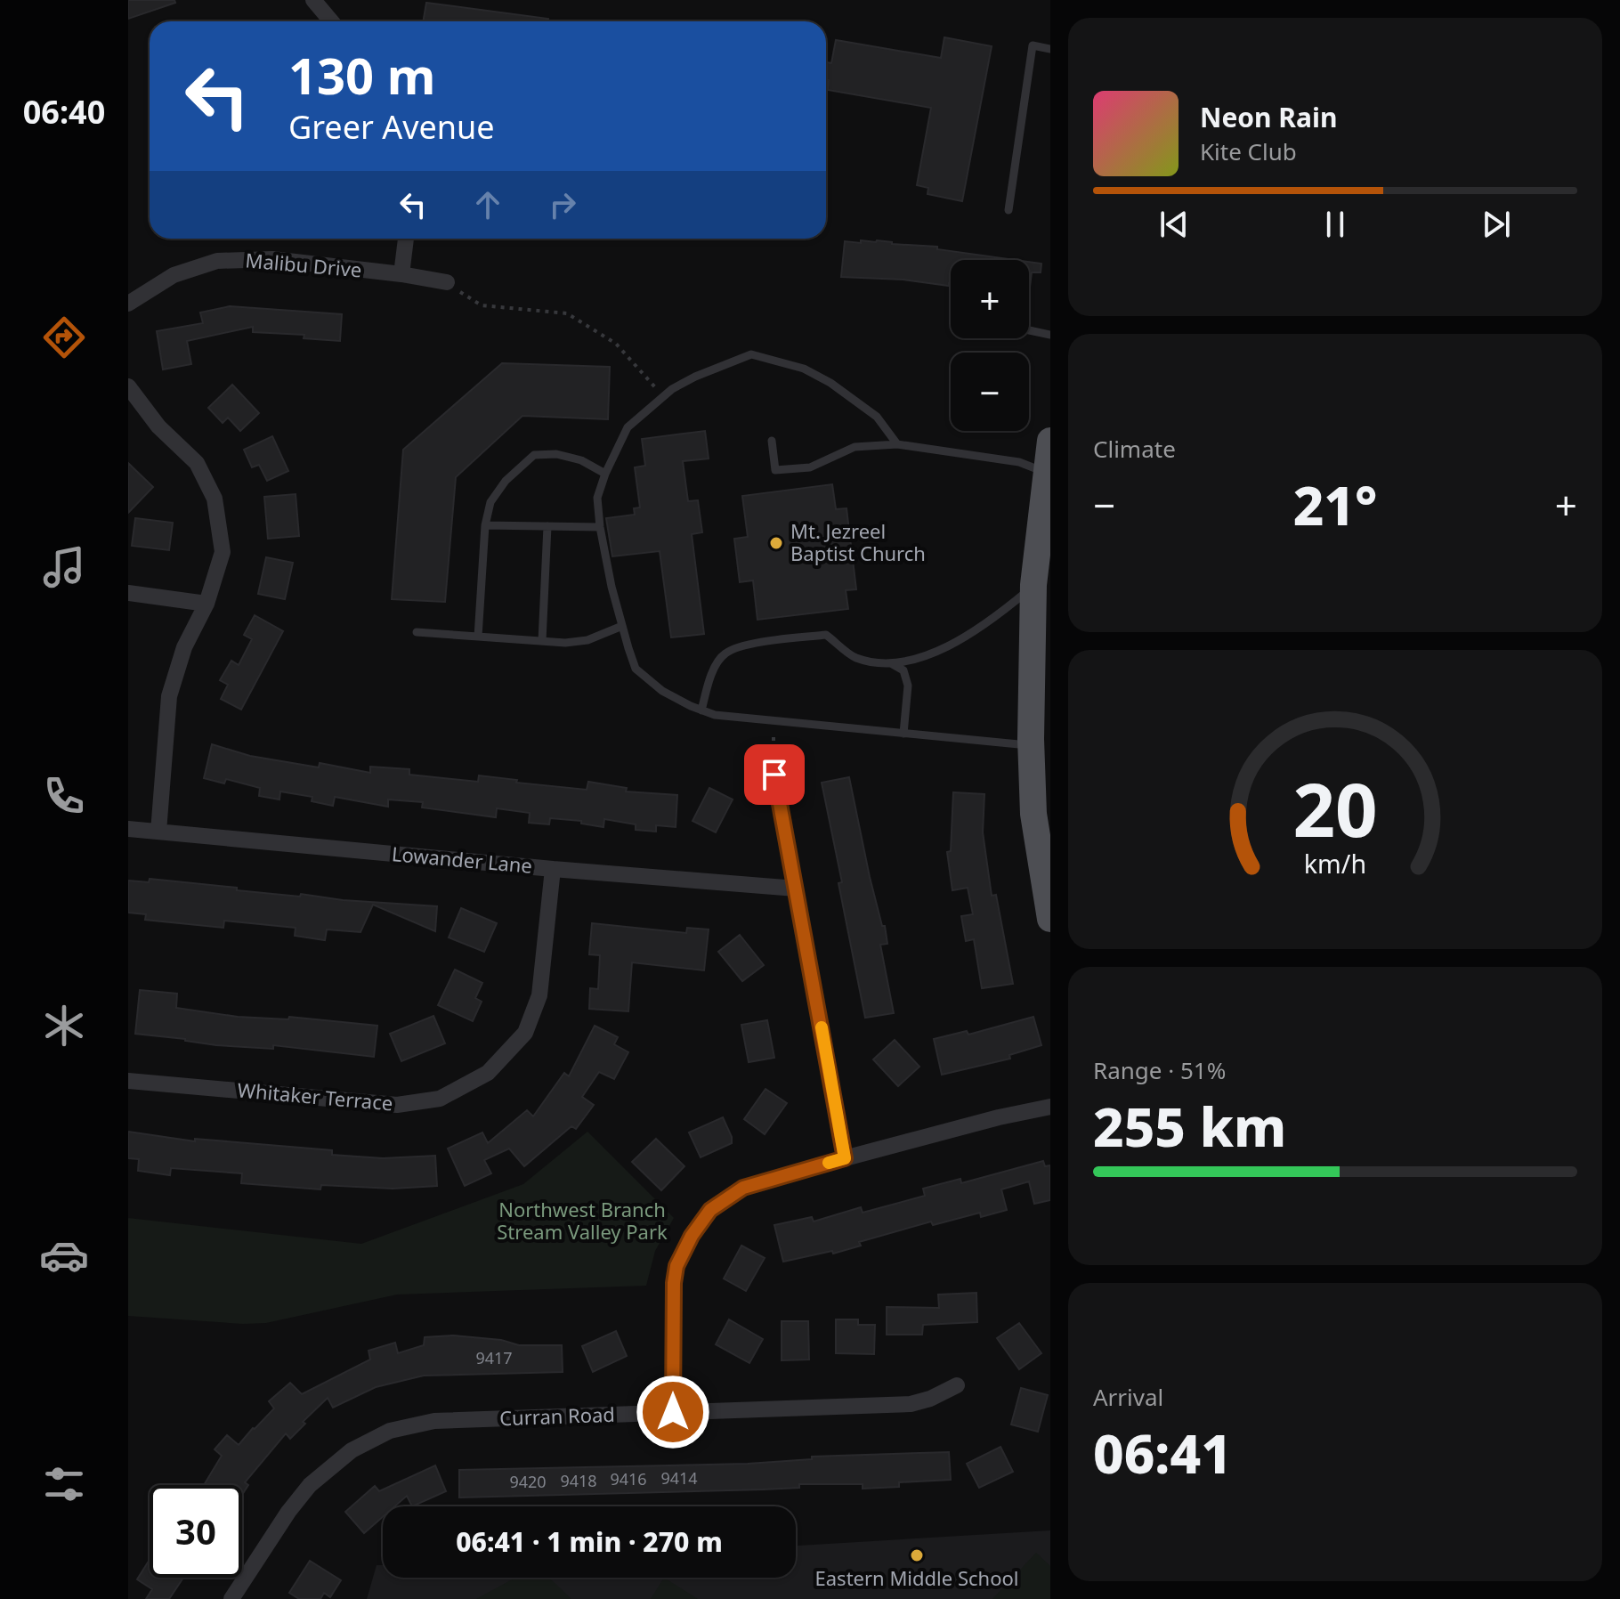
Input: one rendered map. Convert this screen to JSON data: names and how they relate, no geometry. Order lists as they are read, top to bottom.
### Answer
{
  "streets": {
    "street": [
      "Malibu Drive",
      "Lowander Lane",
      "Whitaker Terrace",
      "Curran Road"
    ]
  },
  "crossings": [
    ["Lowander Lane", "Whitaker Terrace"]
  ],
  "parks": ["Northwest Branch Stream Valley Park"],
  "places": ["Mt. Jezreel Baptist Church", "Eastern Middle School"],
  "house_numbers": [
    "9417",
    "9414",
    "9416",
    "9418",
    "9420"
  ],
  "page": {
    "tabs": "06:40",
    "turn": ["130 m", "Greer Avenue"],
    "song": ["Neon Rain", "Kite Club"],
    "map_buttons": ["+", "−"],
    "tile": [
      "Climate",
      ["Range · 51%", "255 km"],
      ["Arrival", "06:41"]
    ],
    "heat": ["−", "21°", "+"],
    "limit": "30",
    "trip": "06:41 · 1 min · 270 m",
    "gauge": ["20", "km/h"]
  }
}
